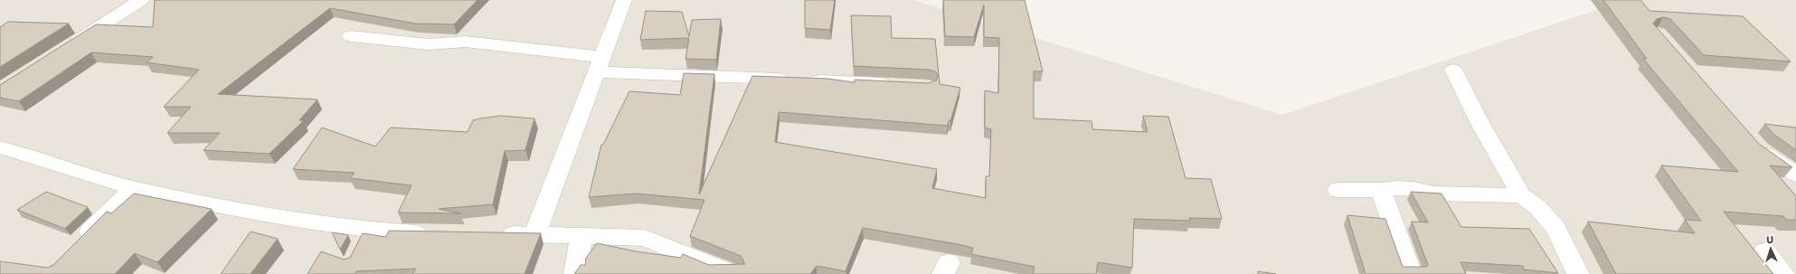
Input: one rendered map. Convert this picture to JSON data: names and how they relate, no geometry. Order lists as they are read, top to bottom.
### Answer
{
  "north": "top"
}
